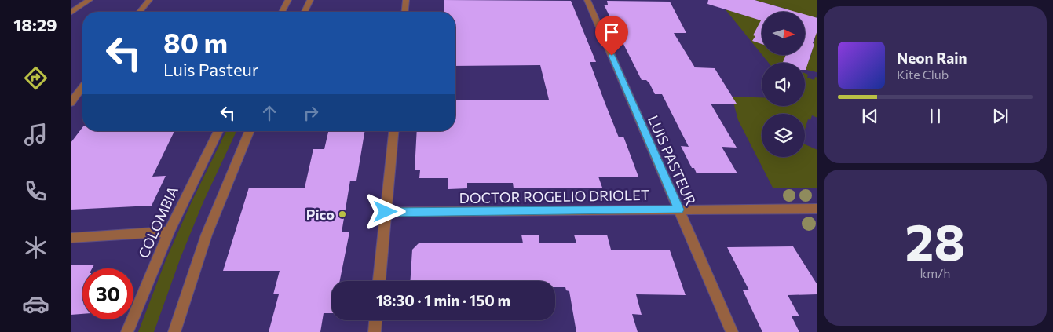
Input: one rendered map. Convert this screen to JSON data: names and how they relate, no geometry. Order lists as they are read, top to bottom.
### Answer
{
  "streets": {
    "street": ["LUIS PASTEUR", "DOCTOR ROGELIO DRIOLET", "COLOMBIA"]
  },
  "crossings": [
    ["LUIS PASTEUR", "DOCTOR ROGELIO DRIOLET"]
  ],
  "places": ["Pico"],
  "north": "right",
  "page": {
    "tabs": "18:29",
    "turn": ["80 m", "Luis Pasteur"],
    "song": ["Neon Rain", "Kite Club"],
    "tile": ["28", "km/h"],
    "limit": "30",
    "trip": "18:30 · 1 min · 150 m"
  }
}
